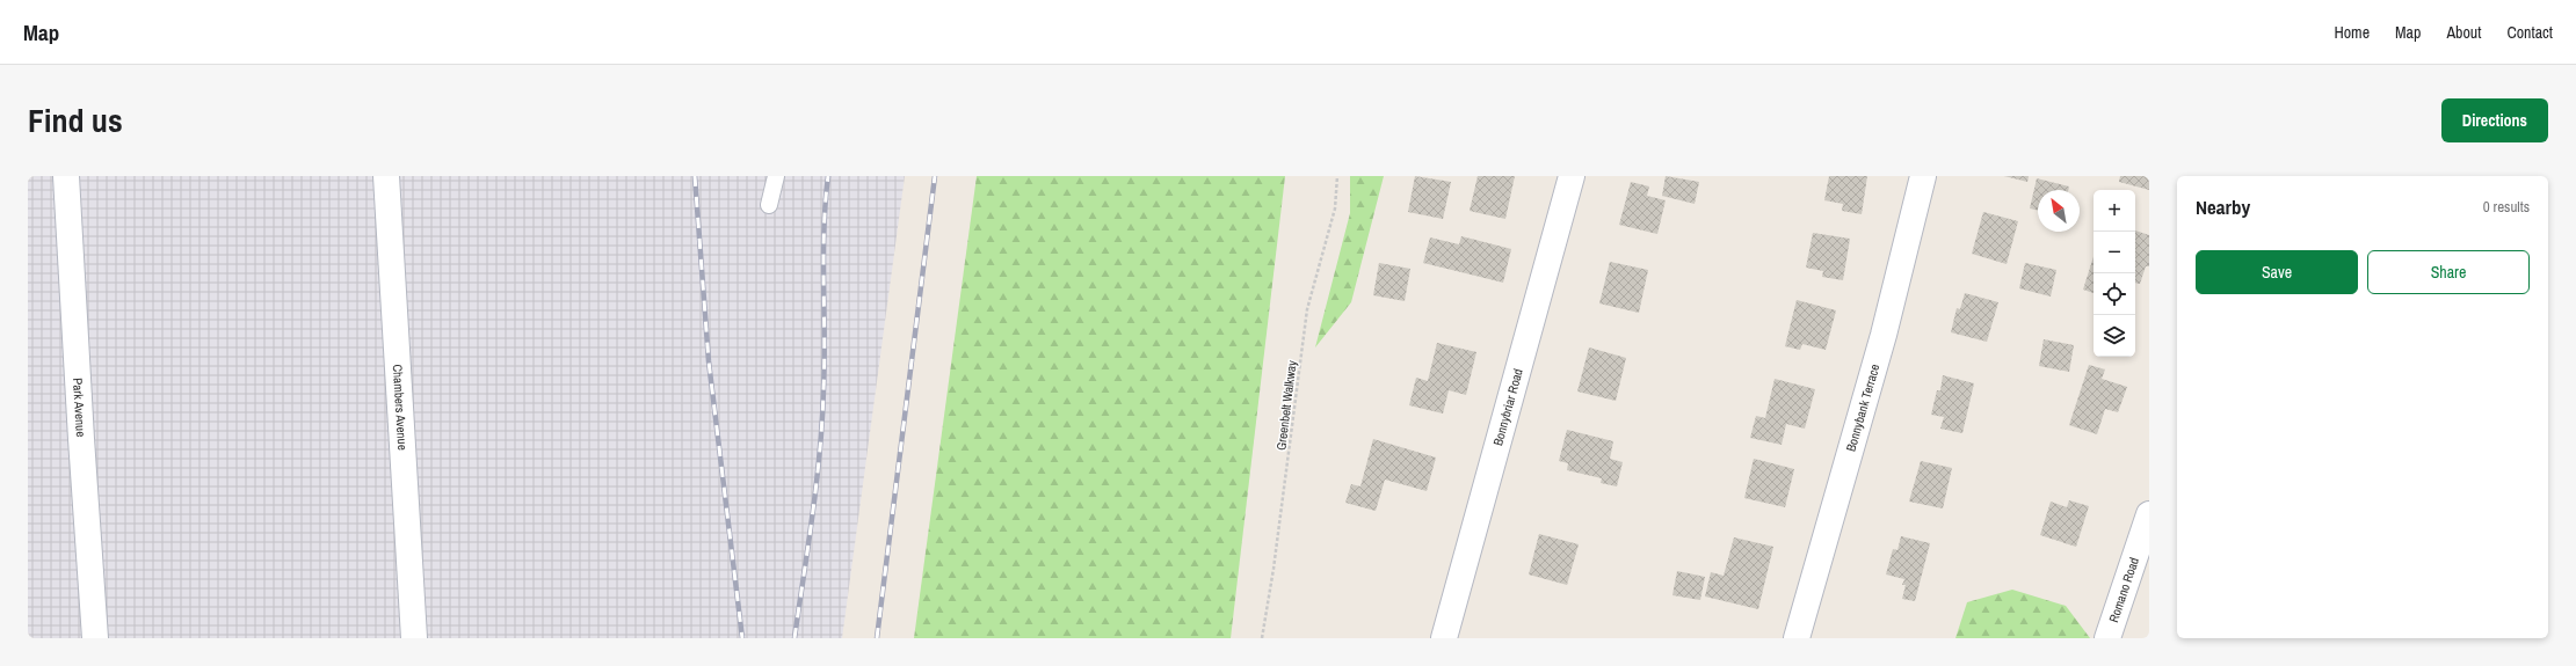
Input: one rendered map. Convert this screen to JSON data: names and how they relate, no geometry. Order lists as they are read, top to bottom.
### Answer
{
  "streets": {
    "street": [
      "Chambers Avenue",
      "Park Avenue",
      "Bonnybriar Road",
      "Bonnybank Terrace",
      "Romano Road"
    ],
    "path": ["Greenbelt Walkway"]
  },
  "north": "top left",
  "page": {
    "header": "Map",
    "nav": [
      "Home",
      "Map",
      "About",
      "Contact"
    ],
    "title": "Find us",
    "buttons": [
      "Directions",
      ["Save", "Share"]
    ],
    "heading": ["Nearby", "0 results"],
    "map_buttons": ["+", "−"]
  }
}
